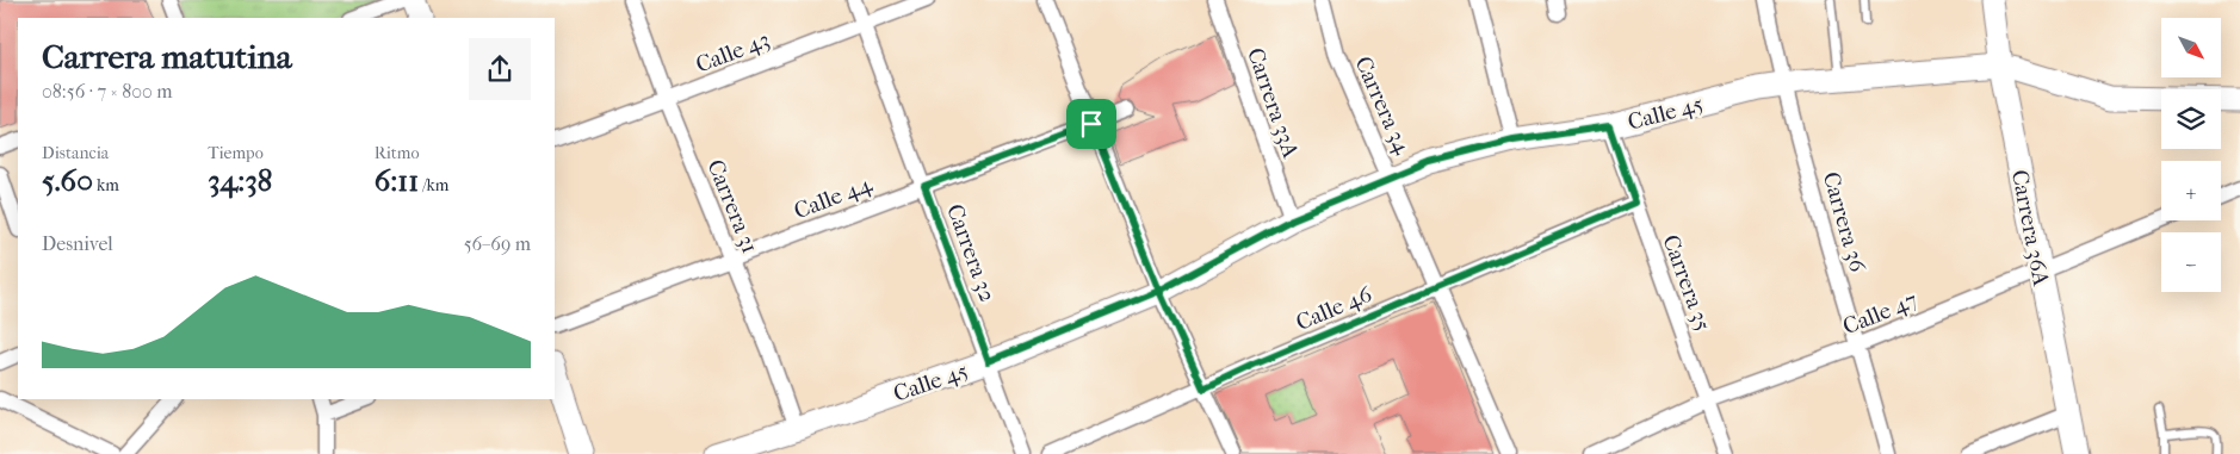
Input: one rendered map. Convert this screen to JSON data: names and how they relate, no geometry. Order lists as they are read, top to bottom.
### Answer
{
  "streets": {
    "main road": ["Calle 45", "Carrera 36A"],
    "street": [
      "Calle 43",
      "Carrera 33A",
      "Carrera 34",
      "Calle 44",
      "Carrera 31",
      "Carrera 36",
      "Carrera 32",
      "Carrera 35",
      "Calle 46",
      "Calle 47"
    ]
  },
  "crossings": [
    ["Calle 43", "Carrera 31"],
    ["Calle 43", "Carrera 32"],
    ["Carrera 33A", "Calle 45"],
    ["Carrera 34", "Calle 45"],
    ["Carrera 34", "Calle 46"],
    ["Calle 45", "Carrera 31"],
    ["Calle 45", "Carrera 36"],
    ["Calle 45", "Carrera 36A"],
    ["Calle 45", "Carrera 32"],
    ["Calle 45", "Carrera 35"],
    ["Calle 44", "Carrera 31"],
    ["Calle 44", "Carrera 32"],
    ["Carrera 36", "Calle 47"],
    ["Carrera 36A", "Calle 47"],
    ["Carrera 35", "Calle 46"],
    ["Carrera 35", "Calle 47"]
  ],
  "north": "bottom right",
  "page": {
    "map_buttons": ["+", "−"],
    "heading": ["Carrera matutina", "08:56 · 7 × 800 m"],
    "stats": [
      ["Distancia", "5.60 km"],
      ["Tiempo", "34:38"],
      ["Ritmo", "6:11 /km"]
    ],
    "chart": ["Desnivel", "56–69 m"]
  }
}
